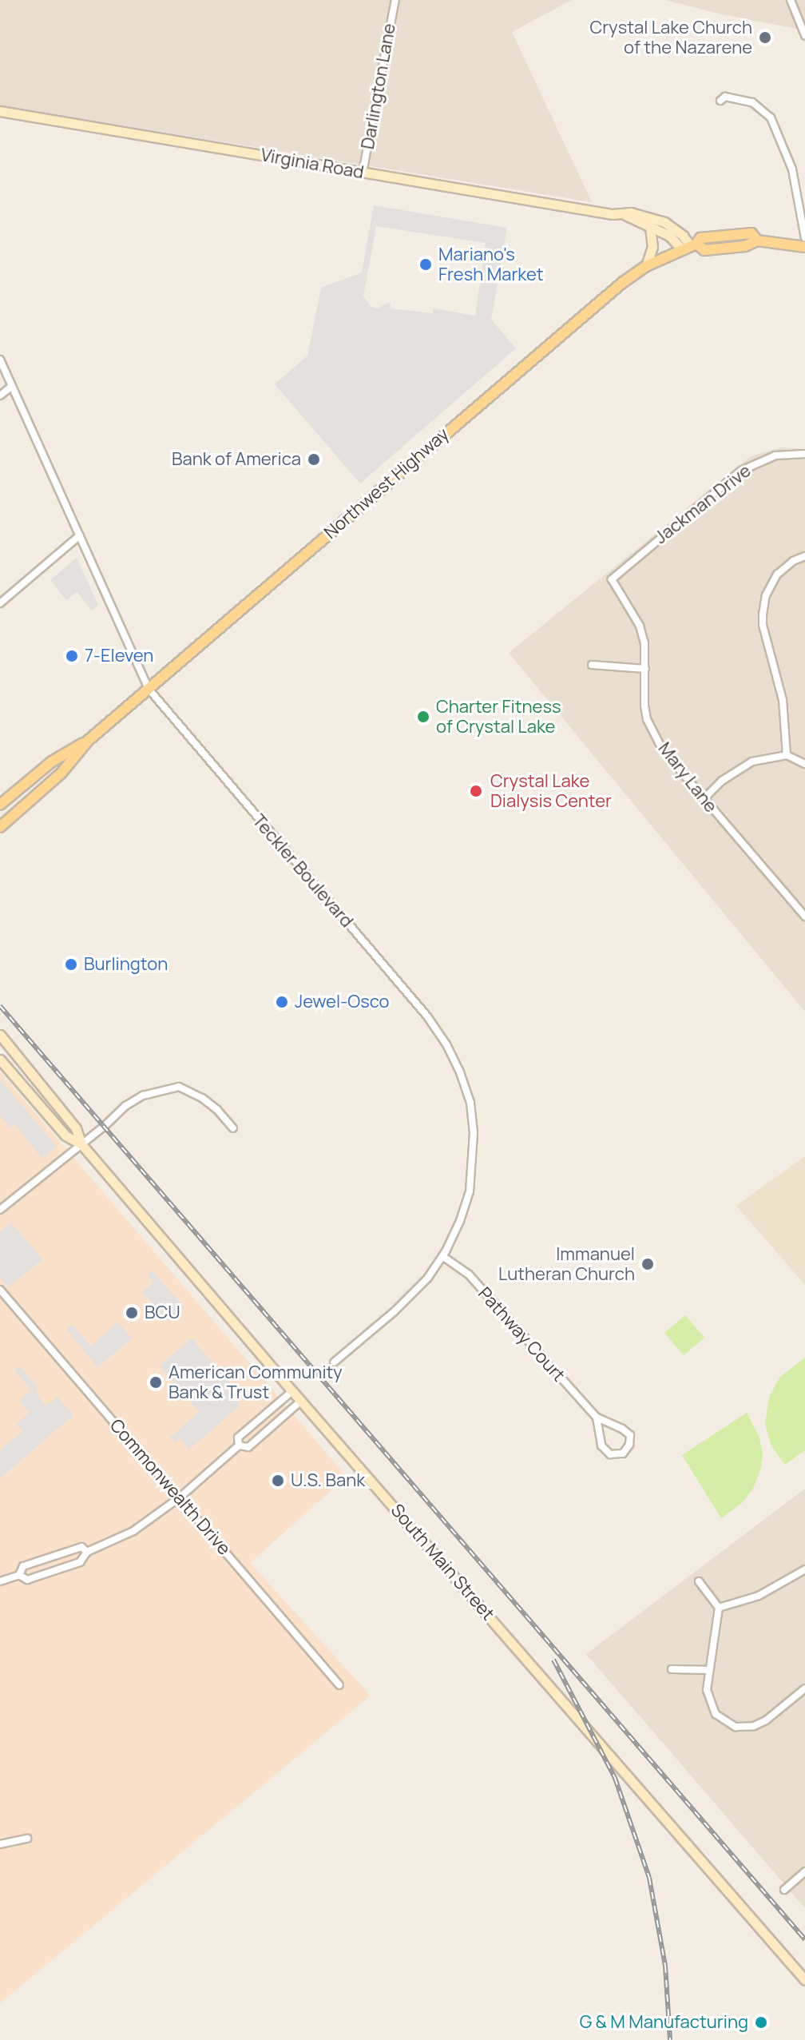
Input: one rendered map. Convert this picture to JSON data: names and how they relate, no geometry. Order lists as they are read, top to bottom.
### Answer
{
  "streets": {
    "main road": ["Northwest Highway"],
    "street": [
      "Darlington Lane",
      "Virginia Road",
      "Jackman Drive",
      "Mary Lane",
      "Teckler Boulevard",
      "Pathway Court",
      "Commonwealth Drive",
      "South Main Street"
    ]
  },
  "crossings": [
    ["Darlington Lane", "Virginia Road"],
    ["Virginia Road", "Northwest Highway"],
    ["Northwest Highway", "Teckler Boulevard"],
    ["Jackman Drive", "Mary Lane"],
    ["Teckler Boulevard", "Pathway Court"]
  ],
  "places": [
    "Crystal Lake Church of the Nazarene",
    "Mariano's Fresh Market",
    "Bank of America",
    "7-Eleven",
    "Charter Fitness of Crystal Lake",
    "Crystal Lake Dialysis Center",
    "Burlington",
    "Jewel-Osco",
    "Immanuel Lutheran Church",
    "BCU",
    "American Community Bank & Trust",
    "U.S. Bank",
    "G & M Manufacturing"
  ]
}
